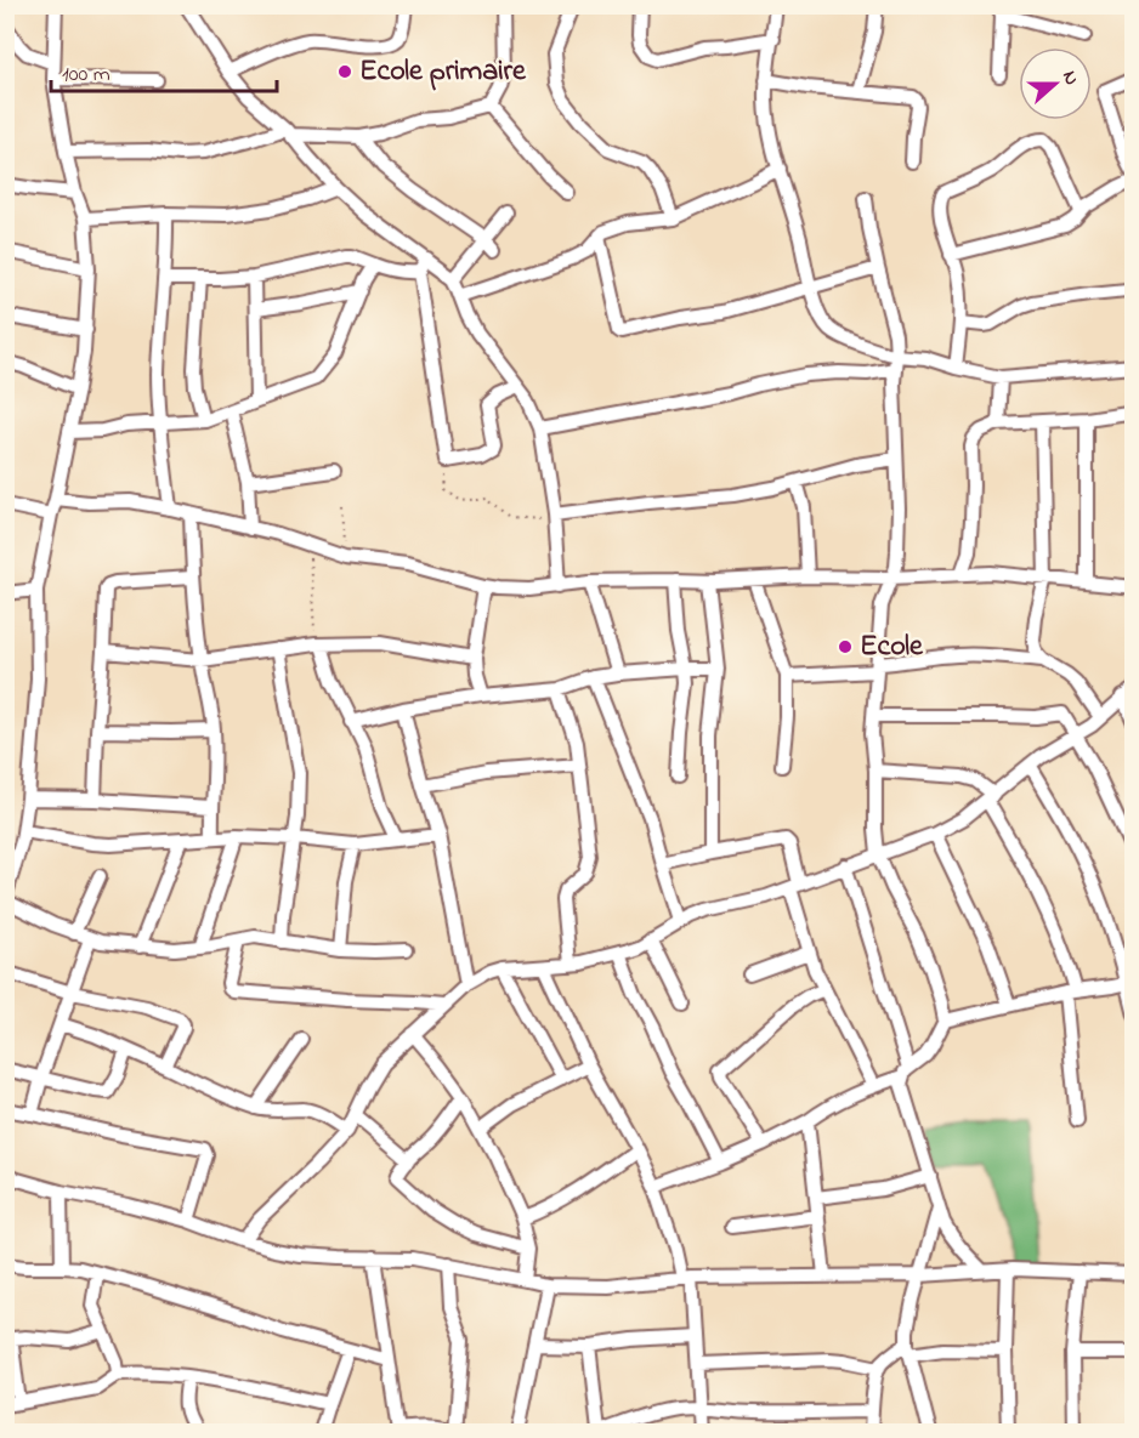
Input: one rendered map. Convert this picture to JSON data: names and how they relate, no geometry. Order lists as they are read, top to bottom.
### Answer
{
  "places": ["Ecole primaire", "Ecole"],
  "scale_bar": "100 m",
  "north": "right"
}
